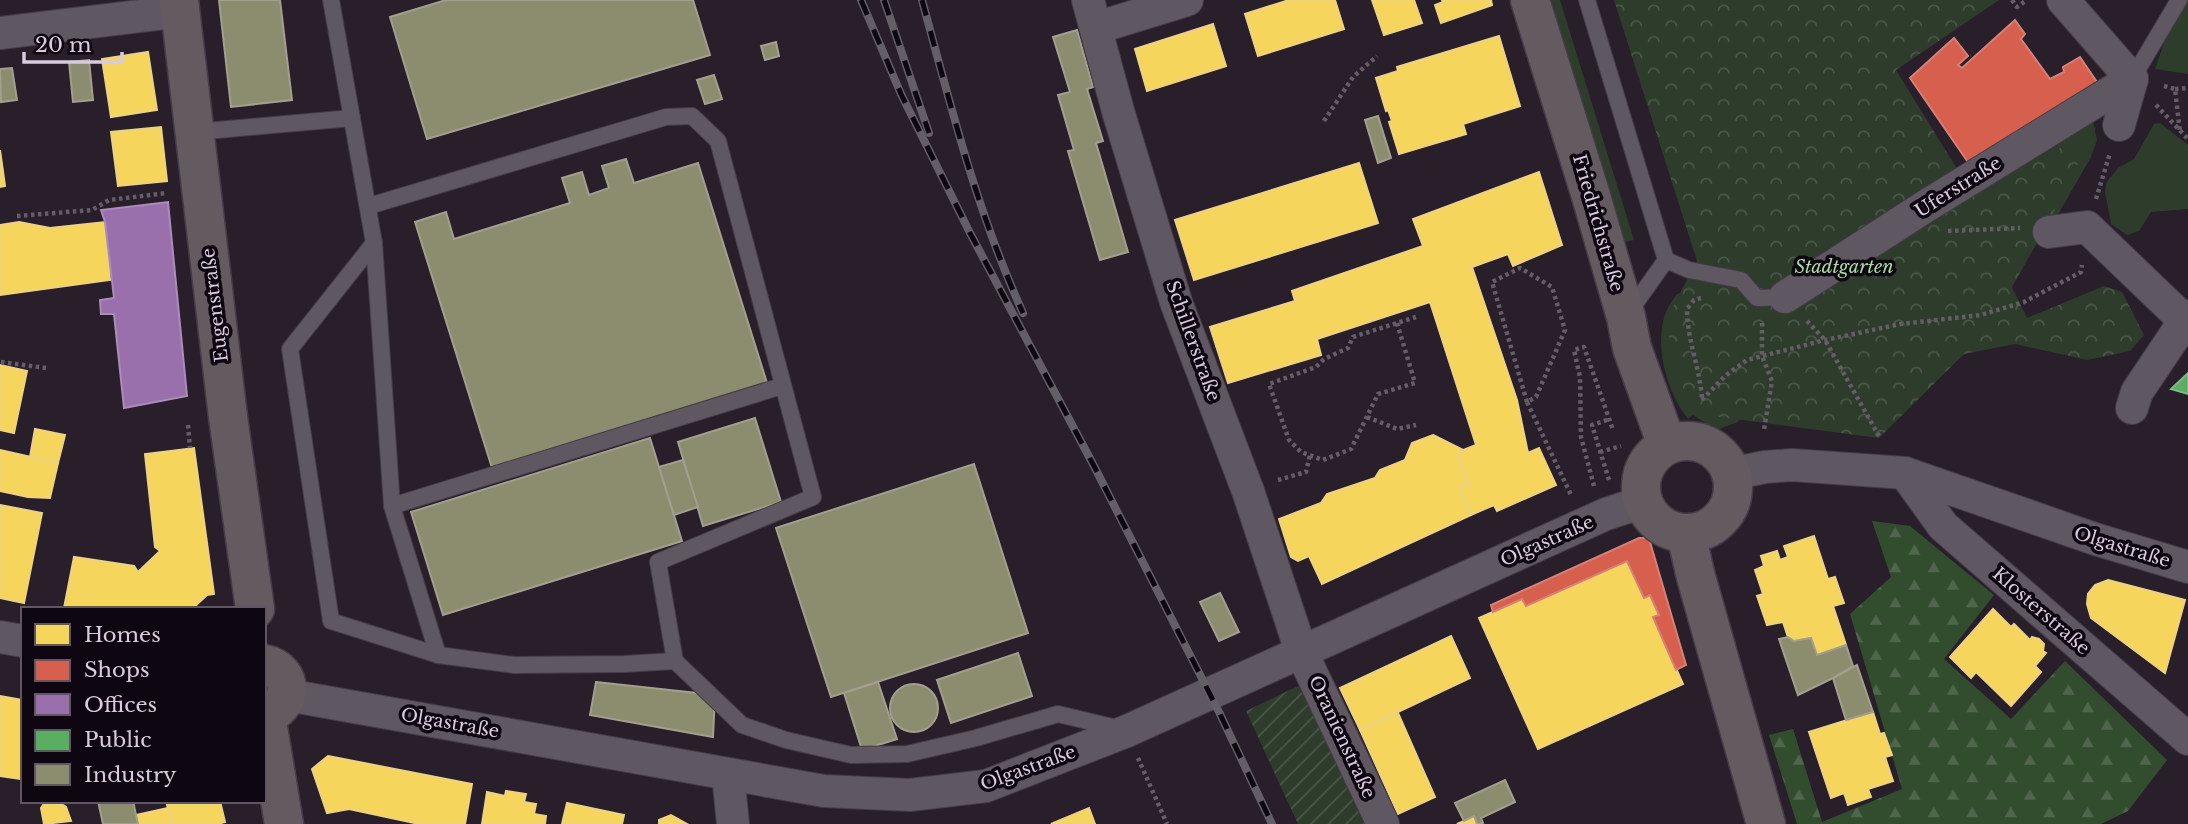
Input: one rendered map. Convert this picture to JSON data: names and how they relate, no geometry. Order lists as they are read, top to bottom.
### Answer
{
  "streets": {
    "main road": ["Friedrichstraße", "Eugenstraße"],
    "street": [
      "Uferstraße",
      "Schillerstraße",
      "Olgastraße",
      "Klosterstraße",
      "Oranienstraße"
    ]
  },
  "crossings": [
    ["Friedrichstraße", "Olgastraße"],
    ["Schillerstraße", "Olgastraße"],
    ["Schillerstraße", "Oranienstraße"],
    ["Olgastraße", "Klosterstraße"],
    ["Olgastraße", "Oranienstraße"]
  ],
  "parks": ["Stadtgarten"],
  "legend": [
    "Homes",
    "Shops",
    "Offices",
    "Public",
    "Industry"
  ],
  "scale_bar": "20 m"
}
